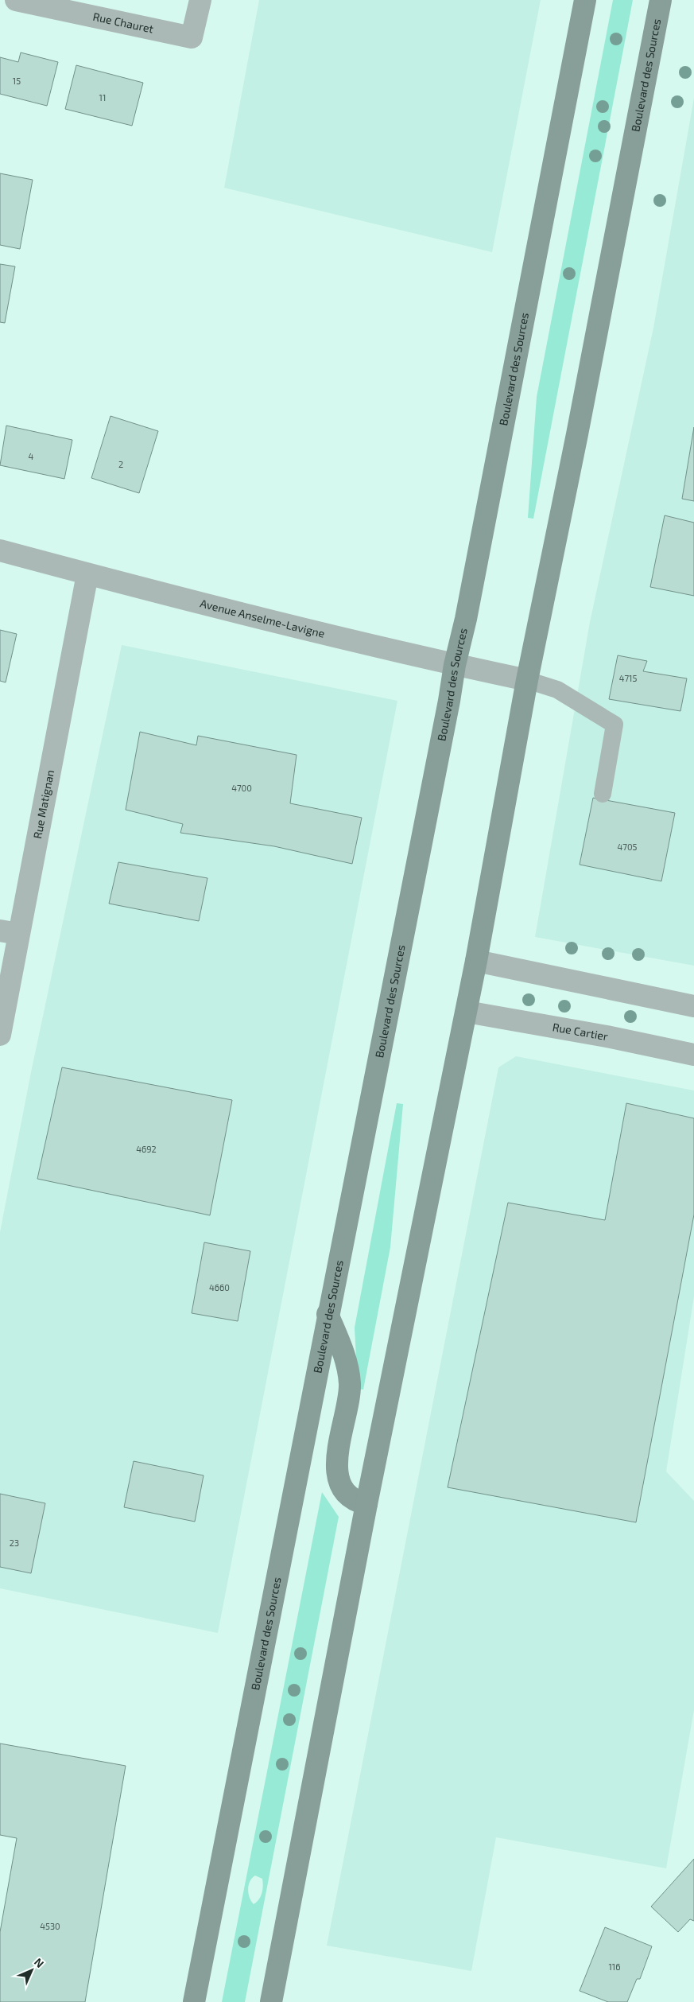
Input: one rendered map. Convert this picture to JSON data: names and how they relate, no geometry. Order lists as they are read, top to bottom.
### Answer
{
  "streets": {
    "main road": ["Boulevard des Sources"],
    "street": [
      "Rue Chauret",
      "Avenue Anselme-Lavigne",
      "Rue Matignan",
      "Rue Cartier"
    ]
  },
  "crossings": [
    ["Boulevard des Sources", "Avenue Anselme-Lavigne"],
    ["Boulevard des Sources", "Rue Cartier"],
    ["Avenue Anselme-Lavigne", "Rue Matignan"]
  ],
  "house_numbers": [
    "15",
    "11",
    "4",
    "2",
    "4715",
    "4700",
    "4705",
    "4692",
    "4660",
    "23",
    "4530",
    "116"
  ],
  "north": "top right"
}
